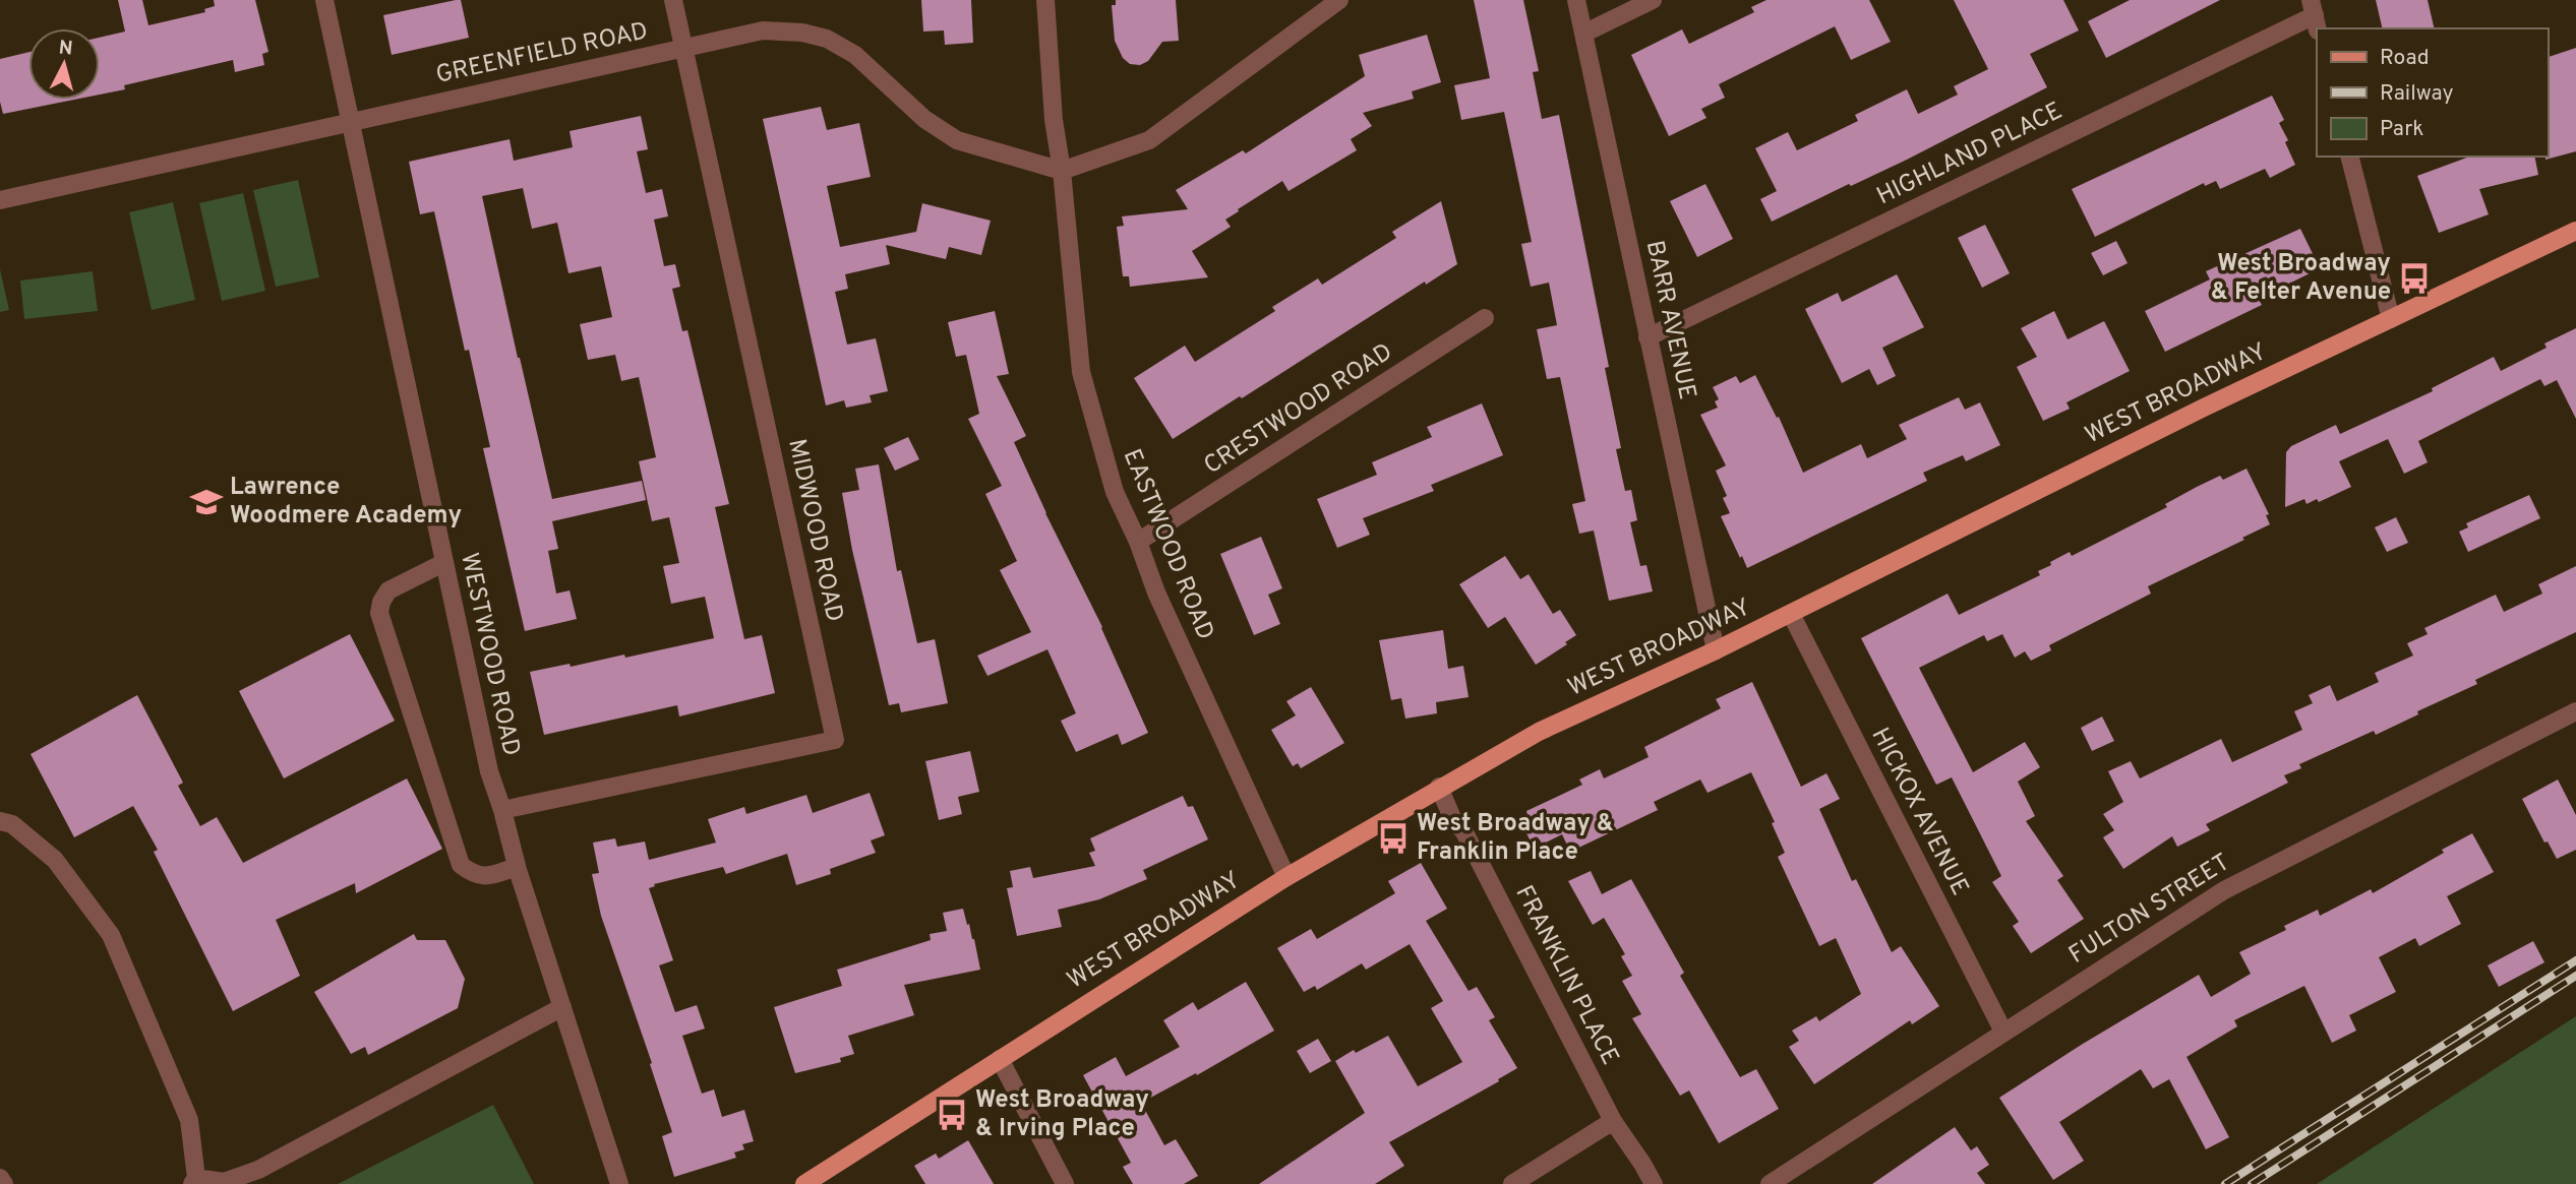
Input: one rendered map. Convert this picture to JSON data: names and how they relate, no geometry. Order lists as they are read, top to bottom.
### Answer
{
  "streets": {
    "main road": ["WEST BROADWAY"],
    "street": [
      "GREENFIELD ROAD",
      "HIGHLAND PLACE",
      "BARR AVENUE",
      "CRESTWOOD ROAD",
      "MIDWOOD ROAD",
      "EASTWOOD ROAD",
      "WESTWOOD ROAD",
      "HICKOX AVENUE",
      "FULTON STREET",
      "FRANKLIN PLACE"
    ]
  },
  "crossings": [
    ["GREENFIELD ROAD", "MIDWOOD ROAD"],
    ["GREENFIELD ROAD", "EASTWOOD ROAD"],
    ["GREENFIELD ROAD", "WESTWOOD ROAD"],
    ["HIGHLAND PLACE", "BARR AVENUE"],
    ["BARR AVENUE", "WEST BROADWAY"],
    ["WEST BROADWAY", "EASTWOOD ROAD"],
    ["WEST BROADWAY", "HICKOX AVENUE"],
    ["WEST BROADWAY", "FRANKLIN PLACE"],
    ["CRESTWOOD ROAD", "EASTWOOD ROAD"],
    ["MIDWOOD ROAD", "WESTWOOD ROAD"],
    ["HICKOX AVENUE", "FULTON STREET"]
  ],
  "places": {
    "bus stop": ["West Broadway & Felter Avenue", "West Broadway & Franklin Place", "West Broadway & Irving Place"],
    "school or university": ["Lawrence Woodmere Academy"]
  },
  "legend": ["Road", "Railway", "Park"],
  "north": "top"
}
